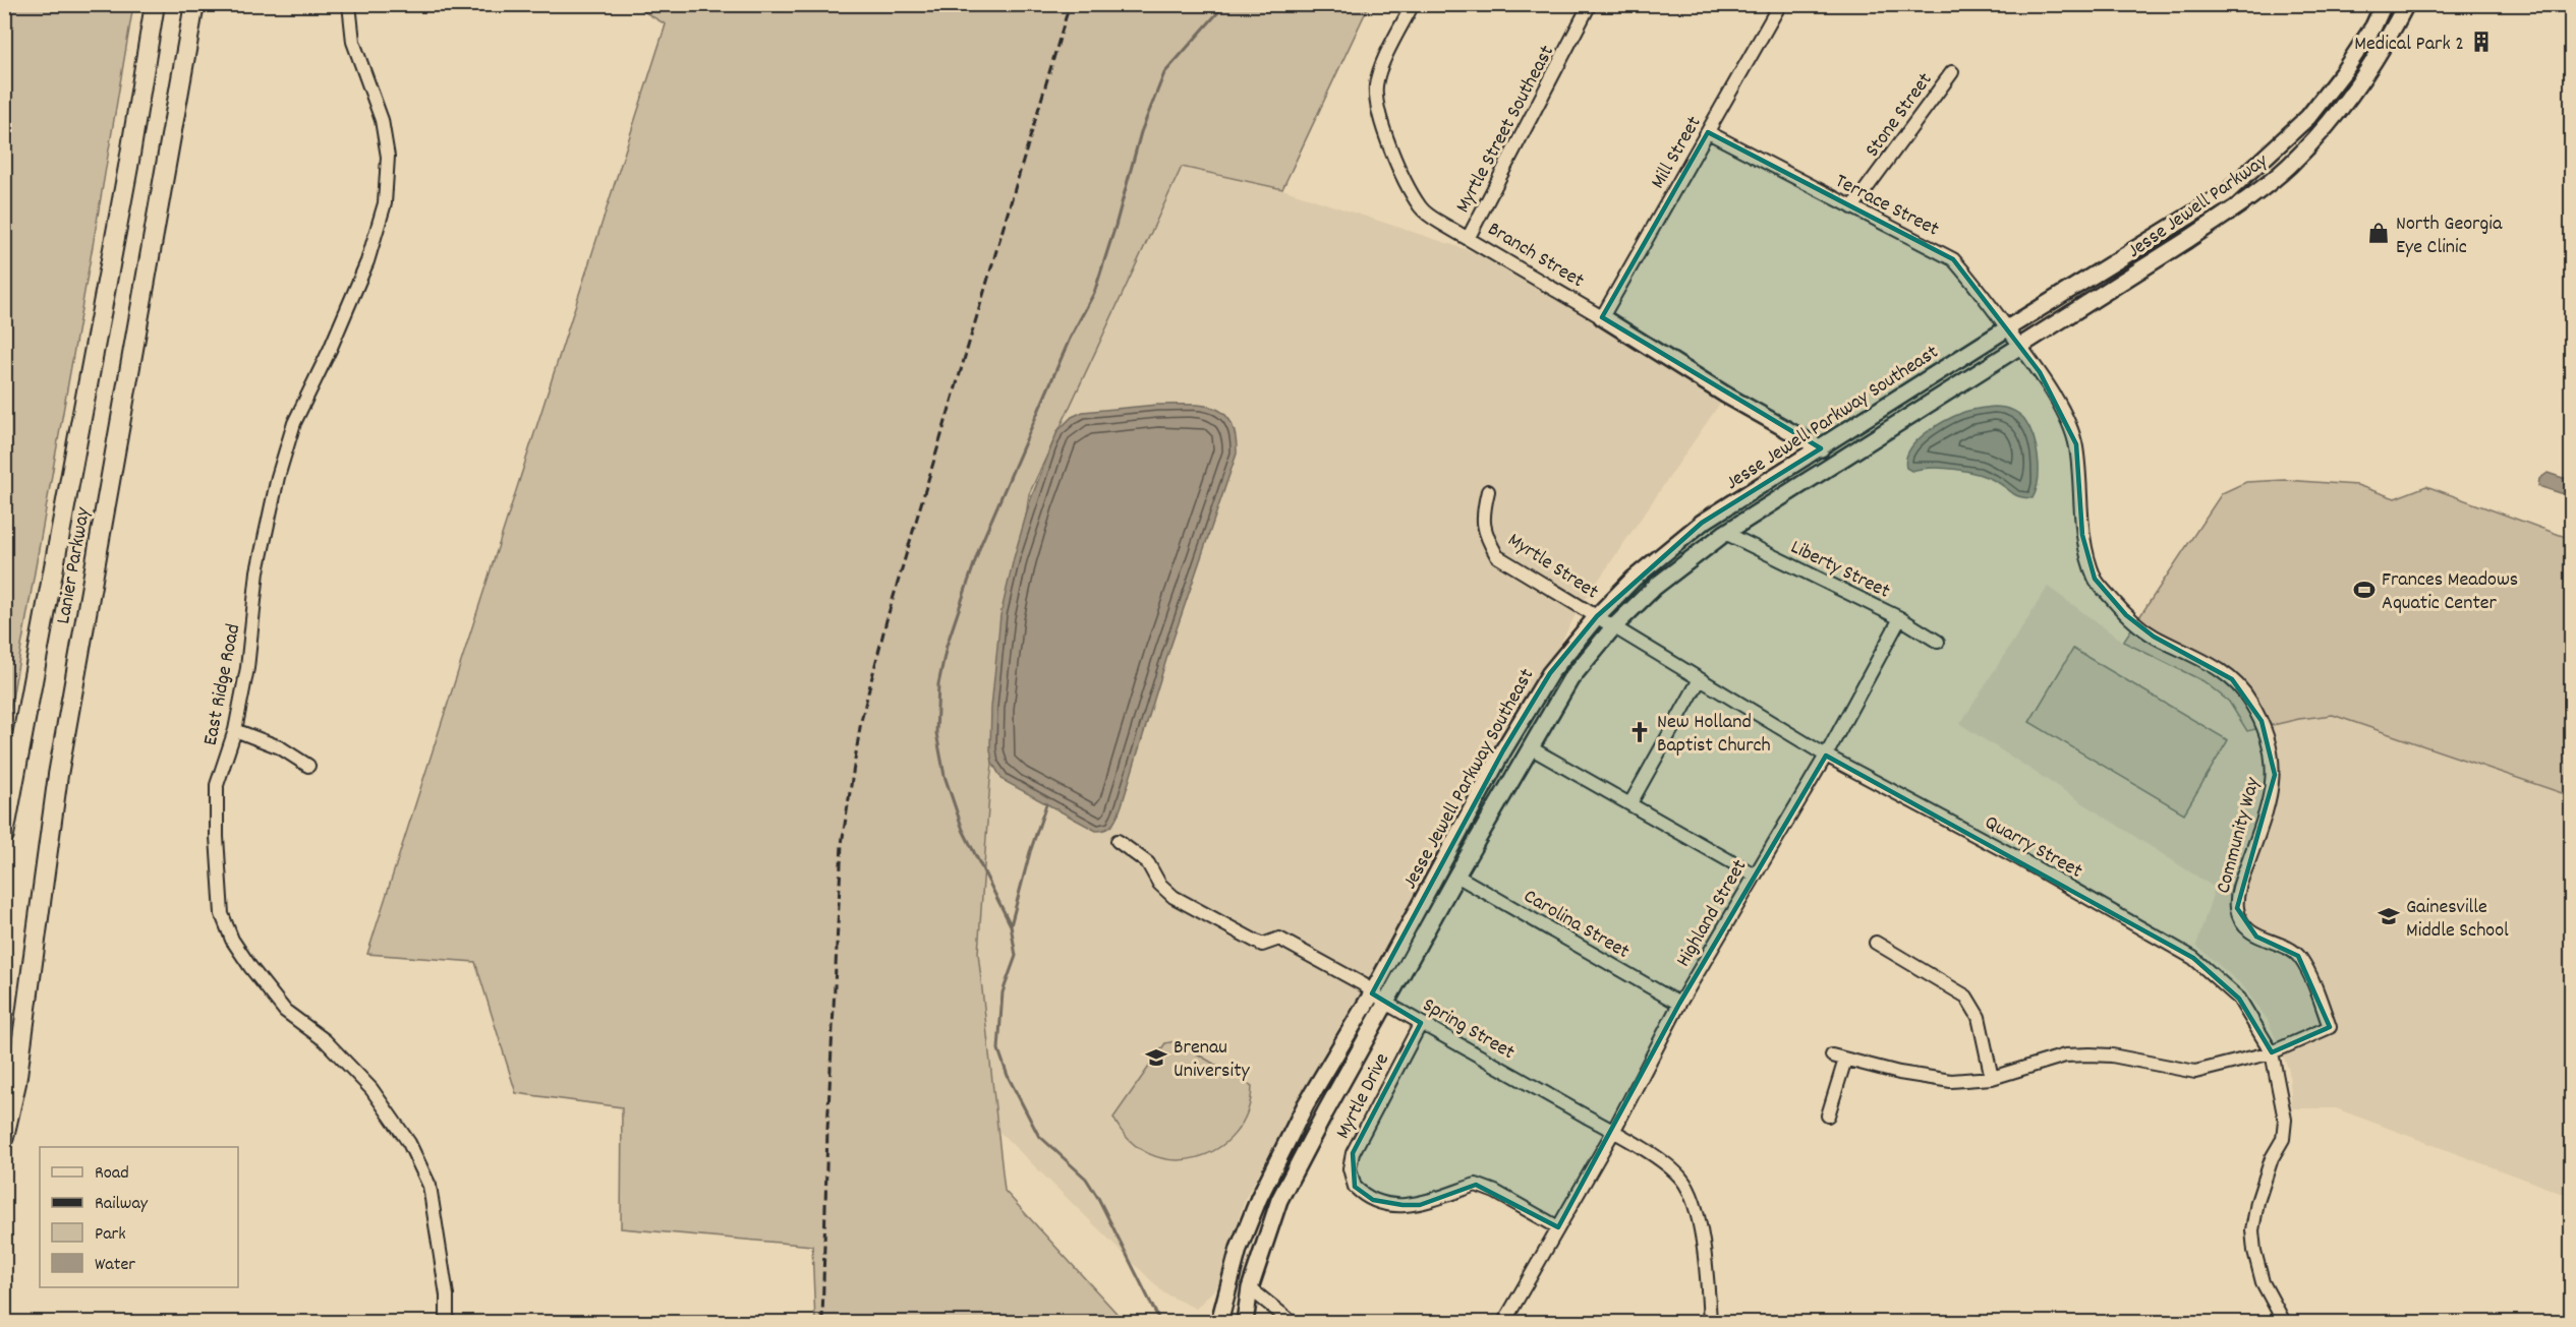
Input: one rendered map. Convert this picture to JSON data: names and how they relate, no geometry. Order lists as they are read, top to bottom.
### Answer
{
  "streets": {
    "highway": ["Lanier Parkway"],
    "main road": ["Jesse Jewell Parkway", "Branch Street", "Jesse Jewell Parkway Southeast"],
    "street": [
      "Stone Street",
      "Myrtle Street Southeast",
      "Mill Street",
      "Terrace Street",
      "Myrtle Street",
      "Liberty Street",
      "East Ridge Road",
      "Community Way",
      "Quarry Street",
      "Highland Street",
      "Carolina Street",
      "Spring Street",
      "Myrtle Drive"
    ]
  },
  "crossings": [
    ["Stone Street", "Terrace Street"],
    ["Myrtle Street Southeast", "Branch Street"],
    ["Mill Street", "Terrace Street"],
    ["Mill Street", "Branch Street"],
    ["Terrace Street", "Jesse Jewell Parkway"],
    ["Terrace Street", "Jesse Jewell Parkway Southeast"],
    ["Terrace Street", "Community Way"],
    ["Jesse Jewell Parkway", "Jesse Jewell Parkway Southeast"],
    ["Jesse Jewell Parkway", "Community Way"],
    ["Branch Street", "Jesse Jewell Parkway Southeast"],
    ["Jesse Jewell Parkway Southeast", "Myrtle Street"],
    ["Jesse Jewell Parkway Southeast", "Liberty Street"],
    ["Jesse Jewell Parkway Southeast", "Community Way"],
    ["Jesse Jewell Parkway Southeast", "Quarry Street"],
    ["Jesse Jewell Parkway Southeast", "Carolina Street"],
    ["Jesse Jewell Parkway Southeast", "Spring Street"],
    ["Myrtle Street", "Quarry Street"],
    ["Liberty Street", "Highland Street"],
    ["Community Way", "Quarry Street"],
    ["Quarry Street", "Highland Street"],
    ["Highland Street", "Carolina Street"],
    ["Highland Street", "Spring Street"],
    ["Highland Street", "Myrtle Drive"],
    ["Spring Street", "Myrtle Drive"]
  ],
  "places": {
    "building": ["Medical Park 2"],
    "shop": ["North Georgia Eye Clinic"],
    "sports": ["Frances Meadows Aquatic Center"],
    "church": ["New Holland Baptist Church"],
    "school or university": ["Gainesville Middle School", "Brenau University"]
  },
  "legend": [
    "Road",
    "Railway",
    "Park",
    "Water"
  ]
}
